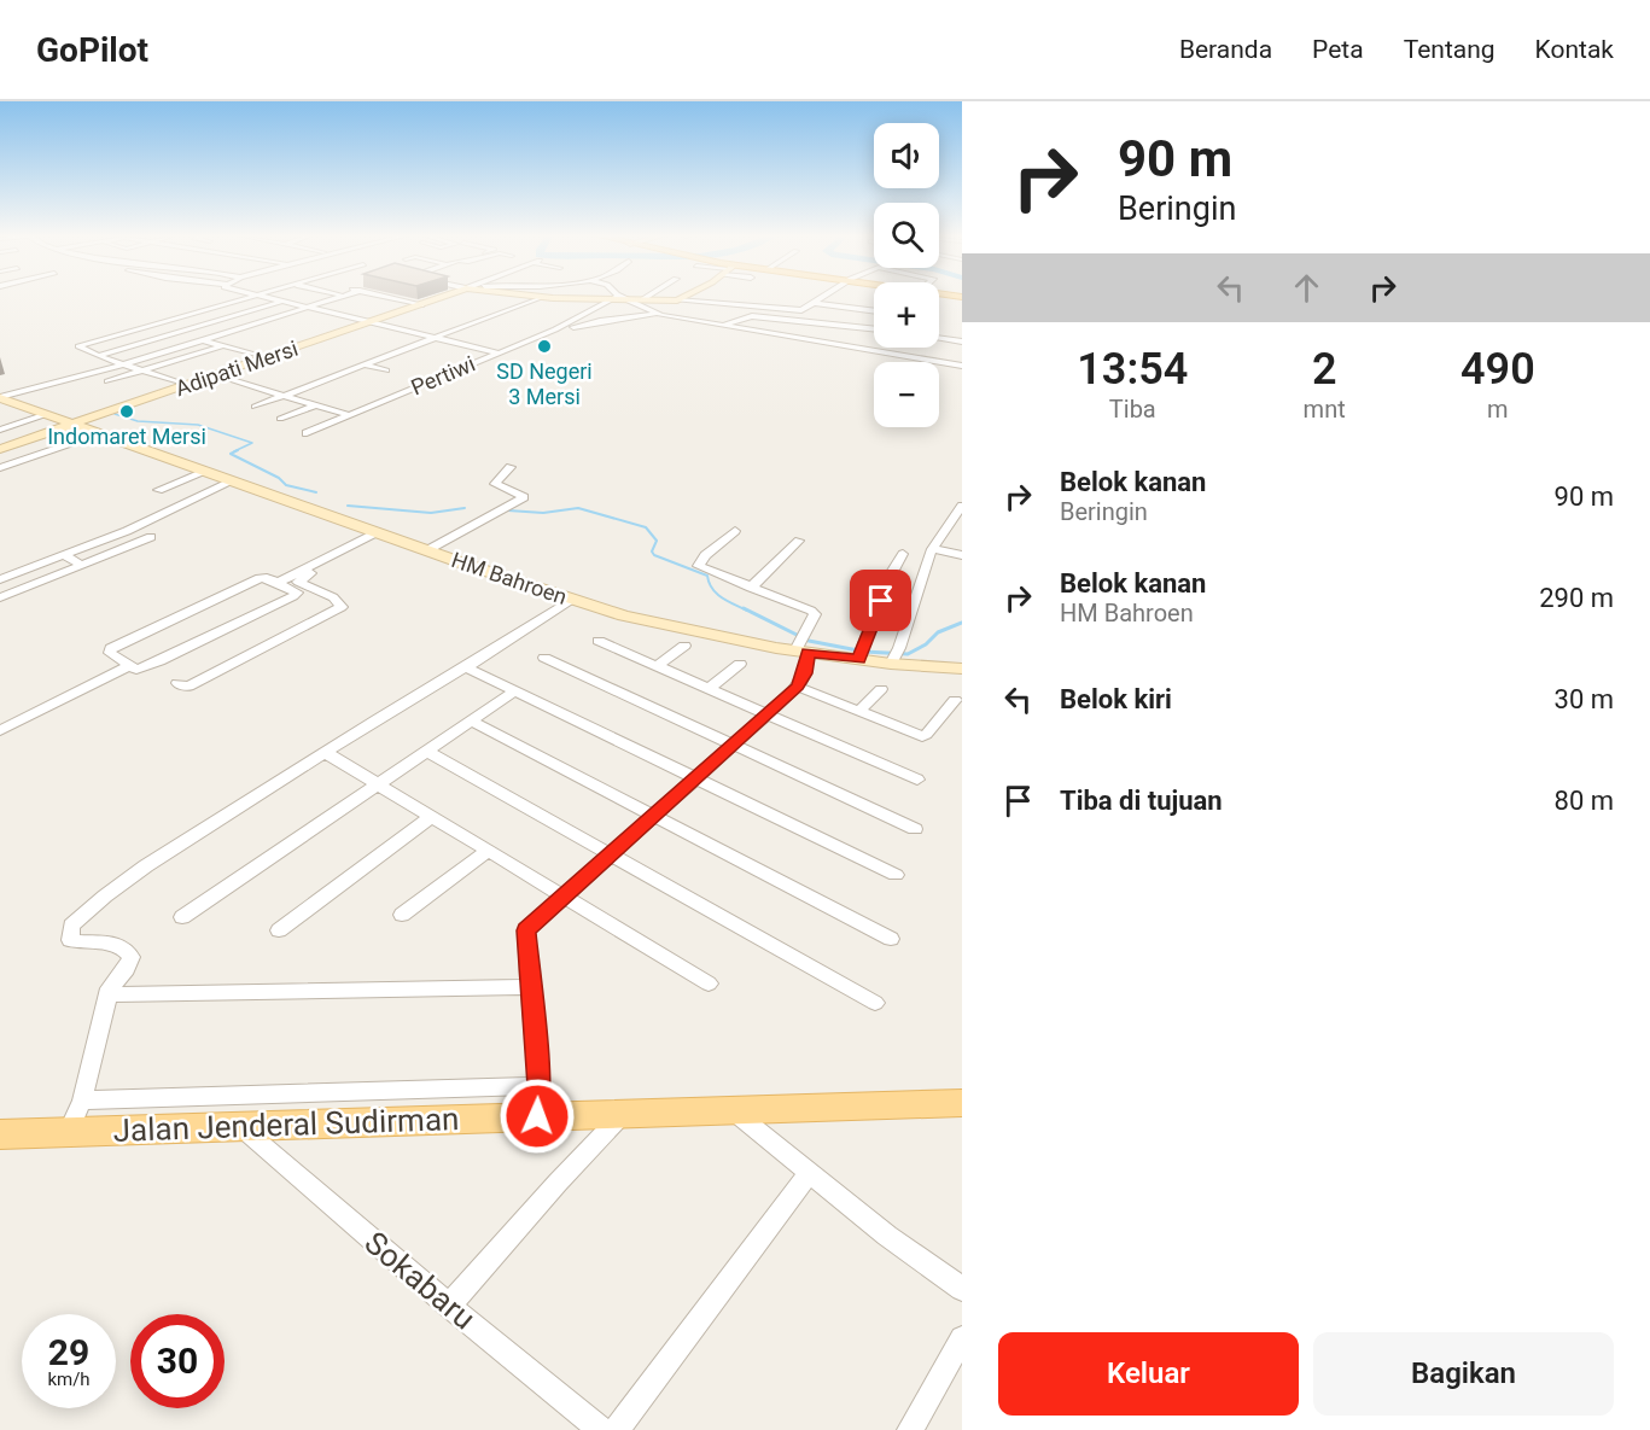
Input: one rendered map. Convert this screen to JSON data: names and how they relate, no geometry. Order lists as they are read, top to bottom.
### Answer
{
  "streets": {
    "main road": ["Jalan Jenderal Sudirman"],
    "street": [
      "Adipati Mersi",
      "Pertiwi",
      "HM Bahroen",
      "Sokabaru"
    ]
  },
  "crossings": [
    ["Adipati Mersi", "Pertiwi"],
    ["Adipati Mersi", "HM Bahroen"],
    ["Jalan Jenderal Sudirman", "Sokabaru"]
  ],
  "places": ["SD Negeri 3 Mersi", "Indomaret Mersi"],
  "page": {
    "header": "GoPilot",
    "nav": [
      "Beranda",
      "Peta",
      "Tentang",
      "Kontak"
    ],
    "turn": ["90 m", "Beringin"],
    "map_buttons": ["+", "−"],
    "eta": [
      "13:54",
      "Tiba",
      "2",
      "mnt",
      "490",
      "m"
    ],
    "list": [
      {
        "name": "Belok kanan",
        "note": "Beringin",
        "value": "90 m"
      },
      {
        "name": "Belok kanan",
        "note": "HM Bahroen",
        "value": "290 m"
      },
      {
        "name": "Belok kiri",
        "value": "30 m"
      },
      {
        "name": "Tiba di tujuan",
        "value": "80 m"
      }
    ],
    "speed": "29 km/h",
    "limit": "30",
    "buttons": ["Keluar", "Bagikan"]
  }
}
